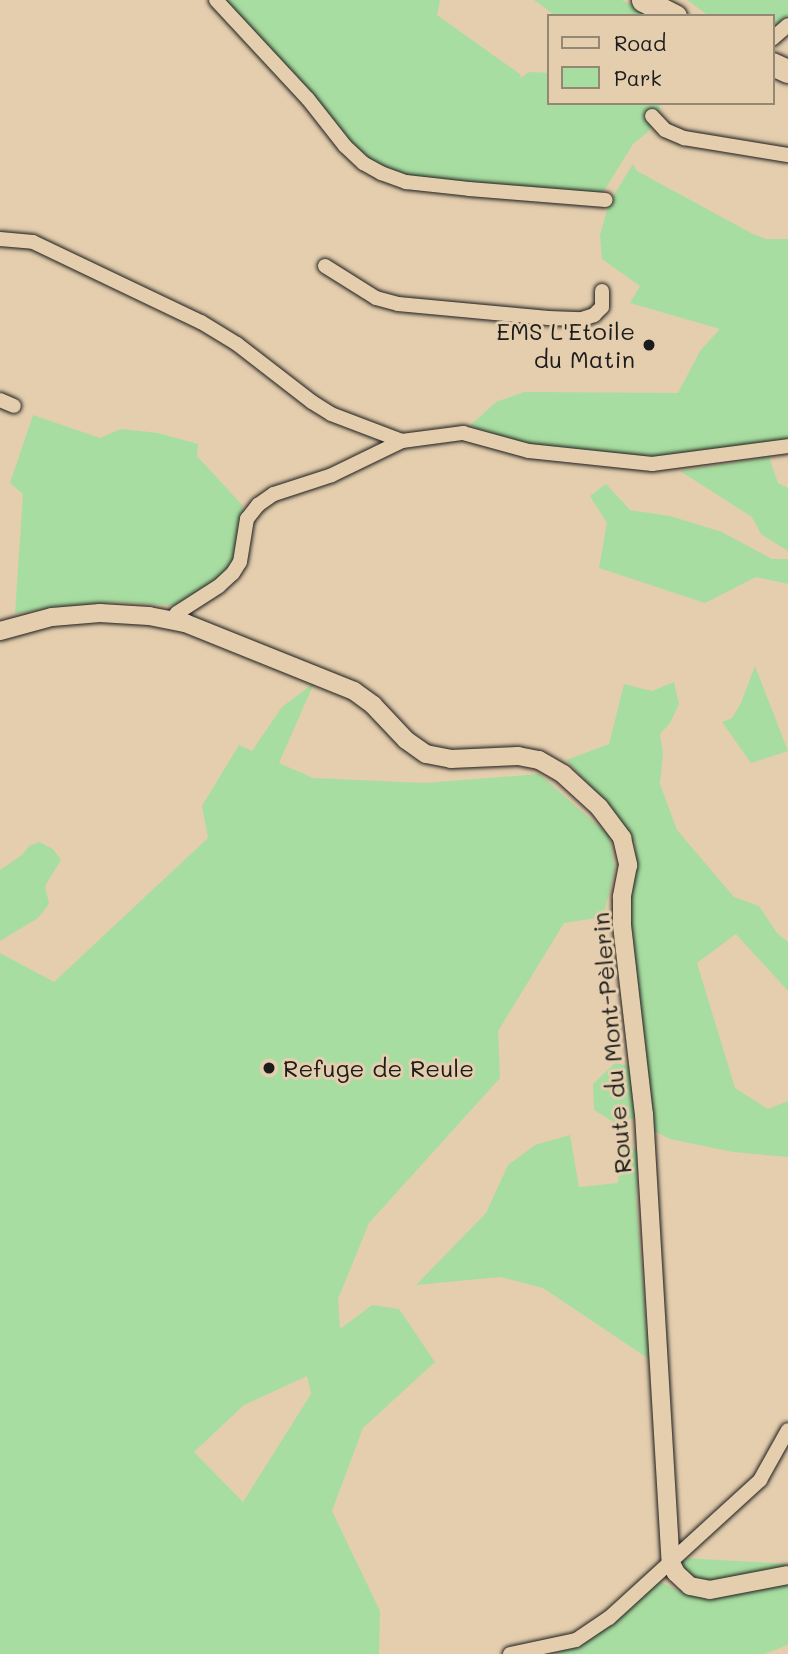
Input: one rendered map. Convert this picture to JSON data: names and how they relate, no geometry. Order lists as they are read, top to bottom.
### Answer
{
  "streets": {
    "street": ["Route du Mont-Pèlerin"]
  },
  "places": ["EMS L'Etoile du Matin", "Refuge de Reule"],
  "legend": ["Road", "Park"]
}
